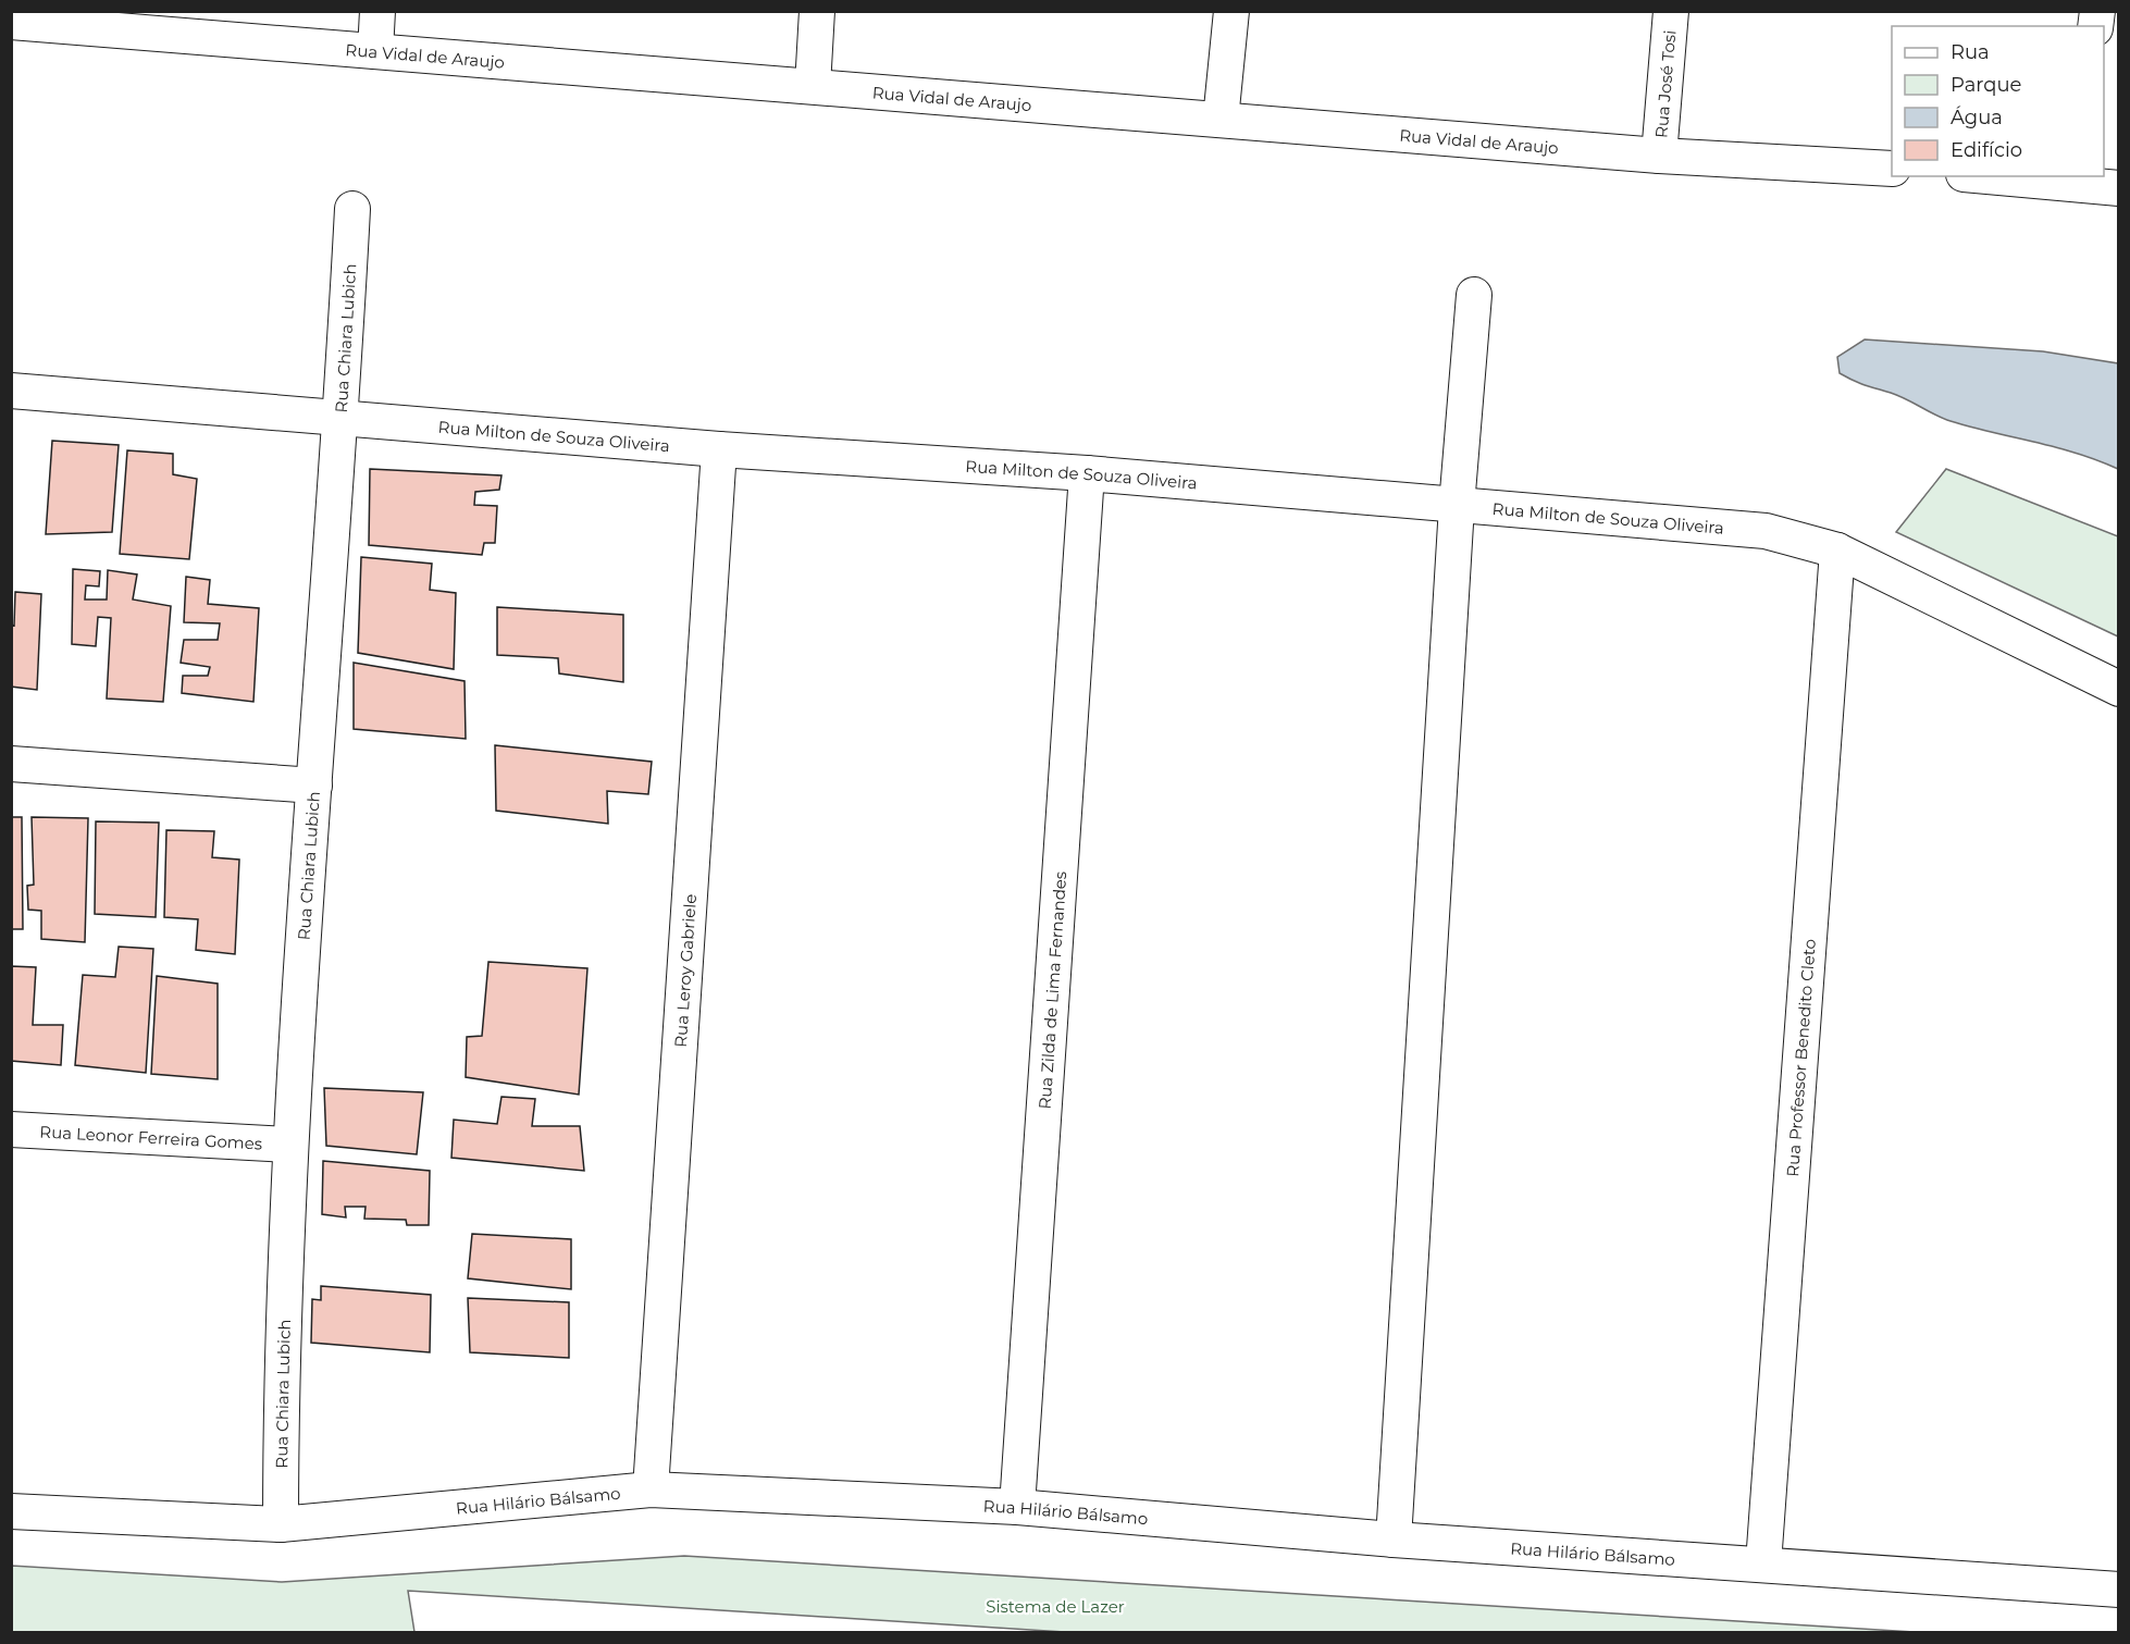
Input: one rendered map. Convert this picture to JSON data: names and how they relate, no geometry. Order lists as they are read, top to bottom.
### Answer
{
  "streets": {
    "street": [
      "Rua Vidal de Araujo",
      "Rua José Tosi",
      "Rua Chiara Lubich",
      "Rua Milton de Souza Oliveira",
      "Rua Leroy Gabriele",
      "Rua Zilda de Lima Fernandes",
      "Rua Professor Benedito Cleto",
      "Rua Leonor Ferreira Gomes",
      "Rua Hilário Bálsamo"
    ]
  },
  "crossings": [
    ["Rua Vidal de Araujo", "Rua José Tosi"],
    ["Rua Chiara Lubich", "Rua Milton de Souza Oliveira"],
    ["Rua Chiara Lubich", "Rua Leonor Ferreira Gomes"],
    ["Rua Chiara Lubich", "Rua Hilário Bálsamo"],
    ["Rua Milton de Souza Oliveira", "Rua Leroy Gabriele"],
    ["Rua Milton de Souza Oliveira", "Rua Zilda de Lima Fernandes"],
    ["Rua Milton de Souza Oliveira", "Rua Professor Benedito Cleto"],
    ["Rua Leroy Gabriele", "Rua Hilário Bálsamo"],
    ["Rua Zilda de Lima Fernandes", "Rua Hilário Bálsamo"],
    ["Rua Professor Benedito Cleto", "Rua Hilário Bálsamo"]
  ],
  "parks": ["Sistema de Lazer"],
  "legend": [
    "Rua",
    "Parque",
    "Água",
    "Edifício"
  ]
}
